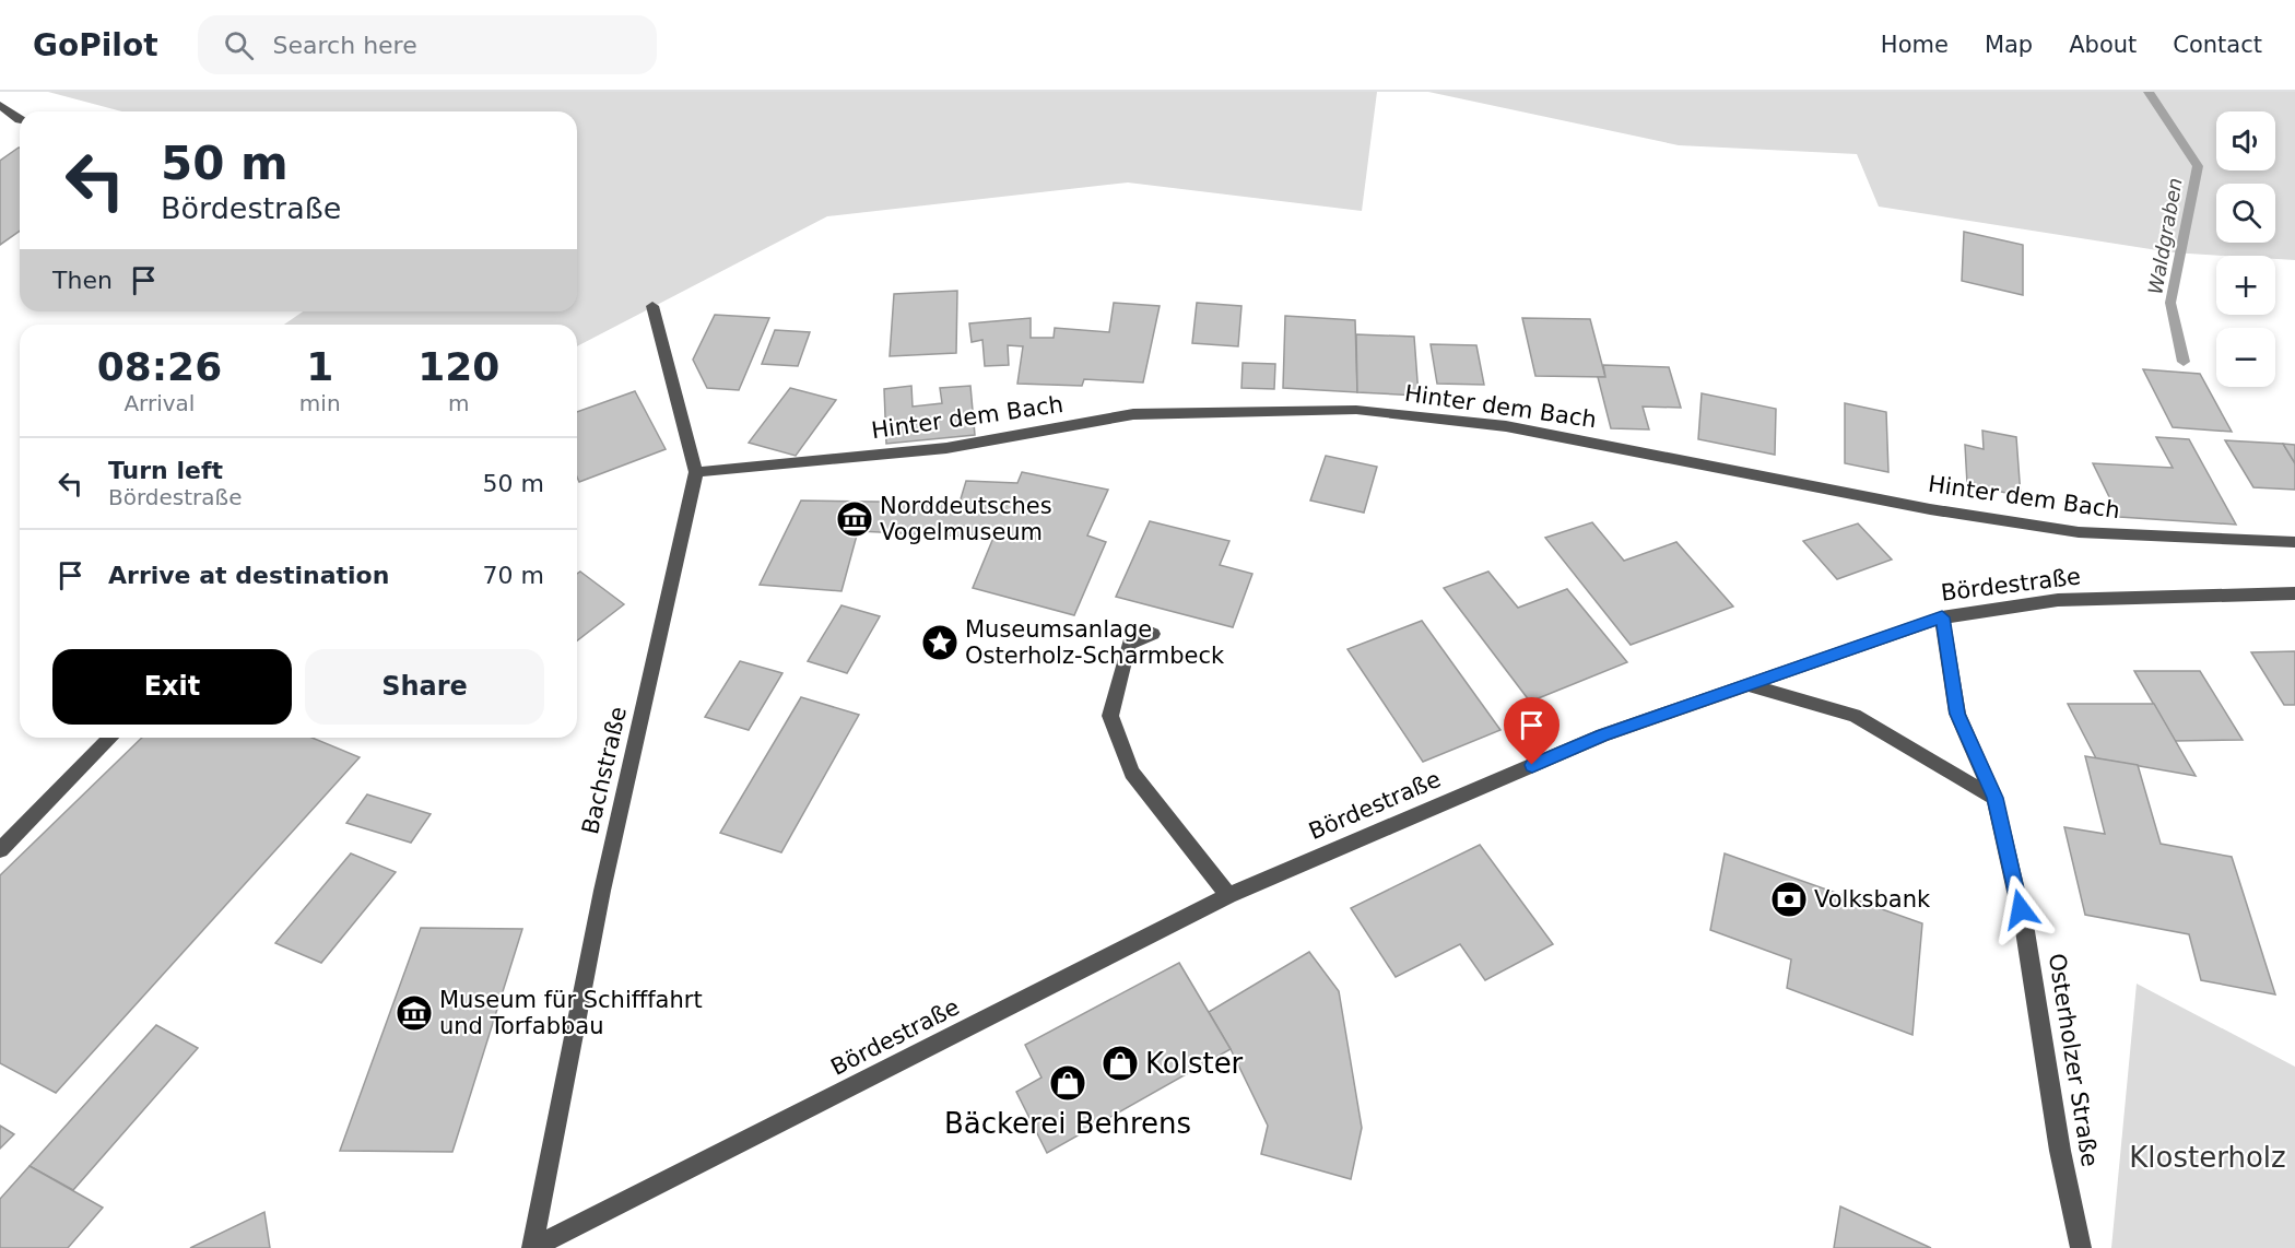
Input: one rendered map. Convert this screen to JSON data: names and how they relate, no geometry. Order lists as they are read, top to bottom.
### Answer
{
  "streets": {
    "street": [
      "Hinter dem Bach",
      "Bördestraße",
      "Bachstraße",
      "Osterholzer Straße"
    ]
  },
  "crossings": [
    ["Hinter dem Bach", "Bachstraße"],
    ["Bördestraße", "Bachstraße"],
    ["Bördestraße", "Osterholzer Straße"]
  ],
  "water": ["Waldgraben"],
  "parks": ["Klosterholz"],
  "places": {
    "museum": ["Norddeutsches Vogelmuseum", "Museum für Schifffahrt und Torfabbau"],
    "place": ["Museumsanlage Osterholz-Scharmbeck"],
    "bank": ["Volksbank"],
    "shop": ["Kolster", "Bäckerei Behrens"]
  },
  "page": {
    "header": "GoPilot",
    "search": "Search here",
    "nav": [
      "Home",
      "Map",
      "About",
      "Contact"
    ],
    "map_buttons": ["+", "−"],
    "turn": ["50 m", "Bördestraße"],
    "then": "Then",
    "eta": [
      "08:26",
      "Arrival",
      "1",
      "min",
      "120",
      "m"
    ],
    "list": [
      {
        "name": "Turn left",
        "note": "Bördestraße",
        "value": "50 m"
      },
      {
        "name": "Arrive at destination",
        "value": "70 m"
      }
    ],
    "buttons": ["Exit", "Share"]
  }
}
